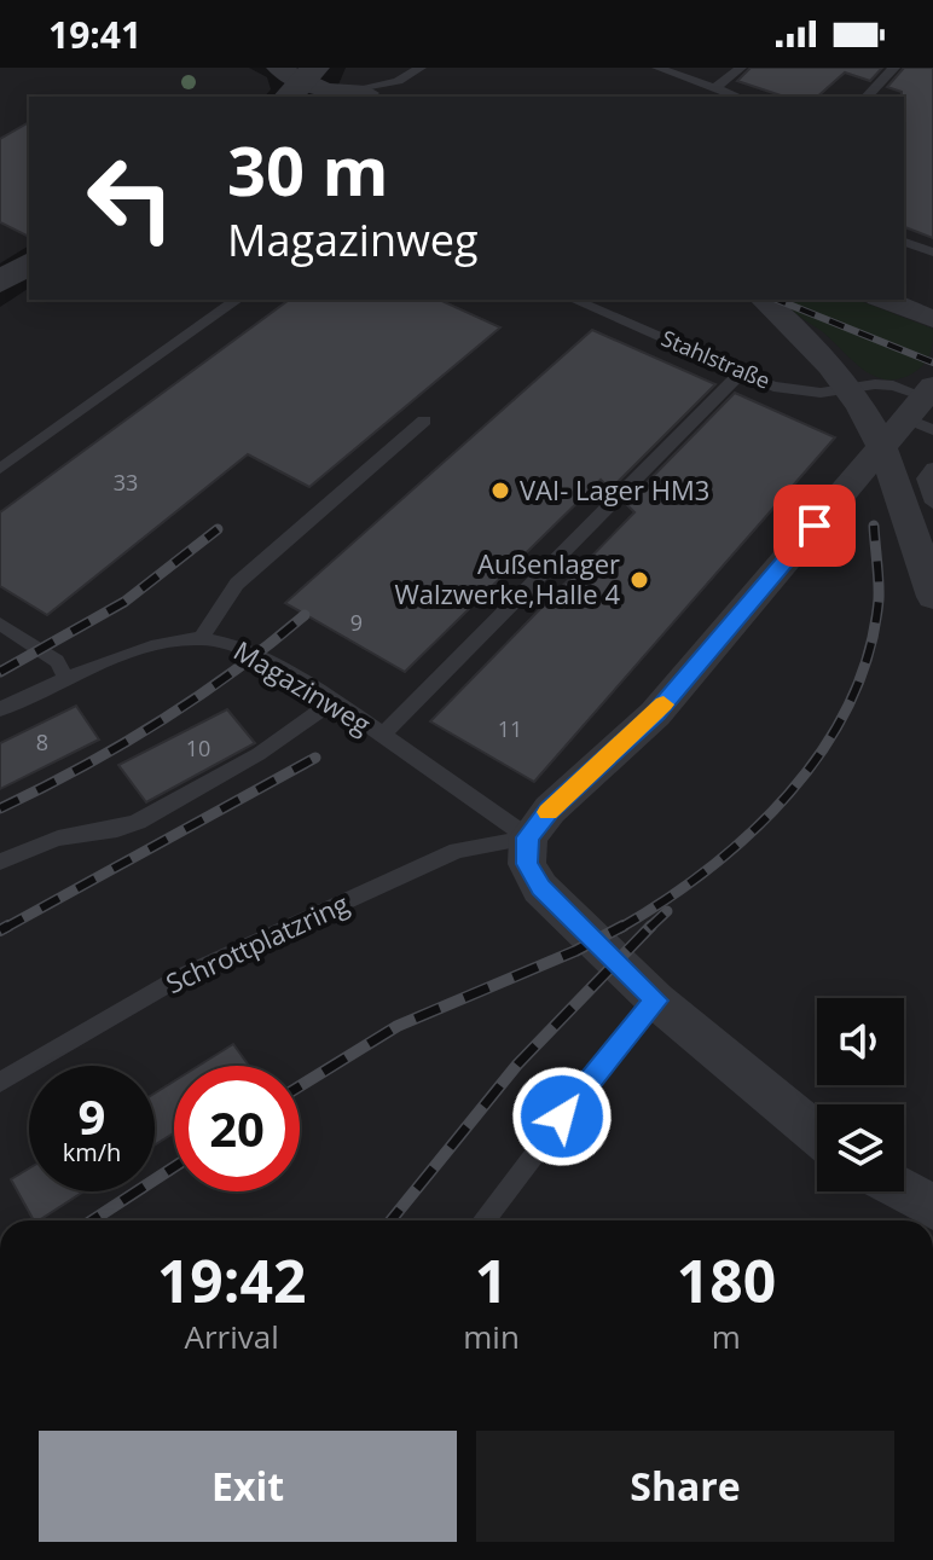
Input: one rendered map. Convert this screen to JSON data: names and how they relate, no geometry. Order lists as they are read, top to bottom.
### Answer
{
  "streets": {
    "lane": ["Stahlstraße", "Magazinweg", "Schrottplatzring"]
  },
  "crossings": [
    ["Magazinweg", "Schrottplatzring"]
  ],
  "places": ["VAI- Lager HM3", "Außenlager Walzwerke,Halle 4"],
  "house_numbers": [
    "33",
    "9",
    "11",
    "8",
    "10"
  ],
  "page": {
    "status": "19:41",
    "turn": ["30 m", "Magazinweg"],
    "speed": "9 km/h",
    "limit": "20",
    "eta": [
      "19:42",
      "Arrival",
      "1",
      "min",
      "180",
      "m"
    ],
    "buttons": ["Exit", "Share"]
  }
}
